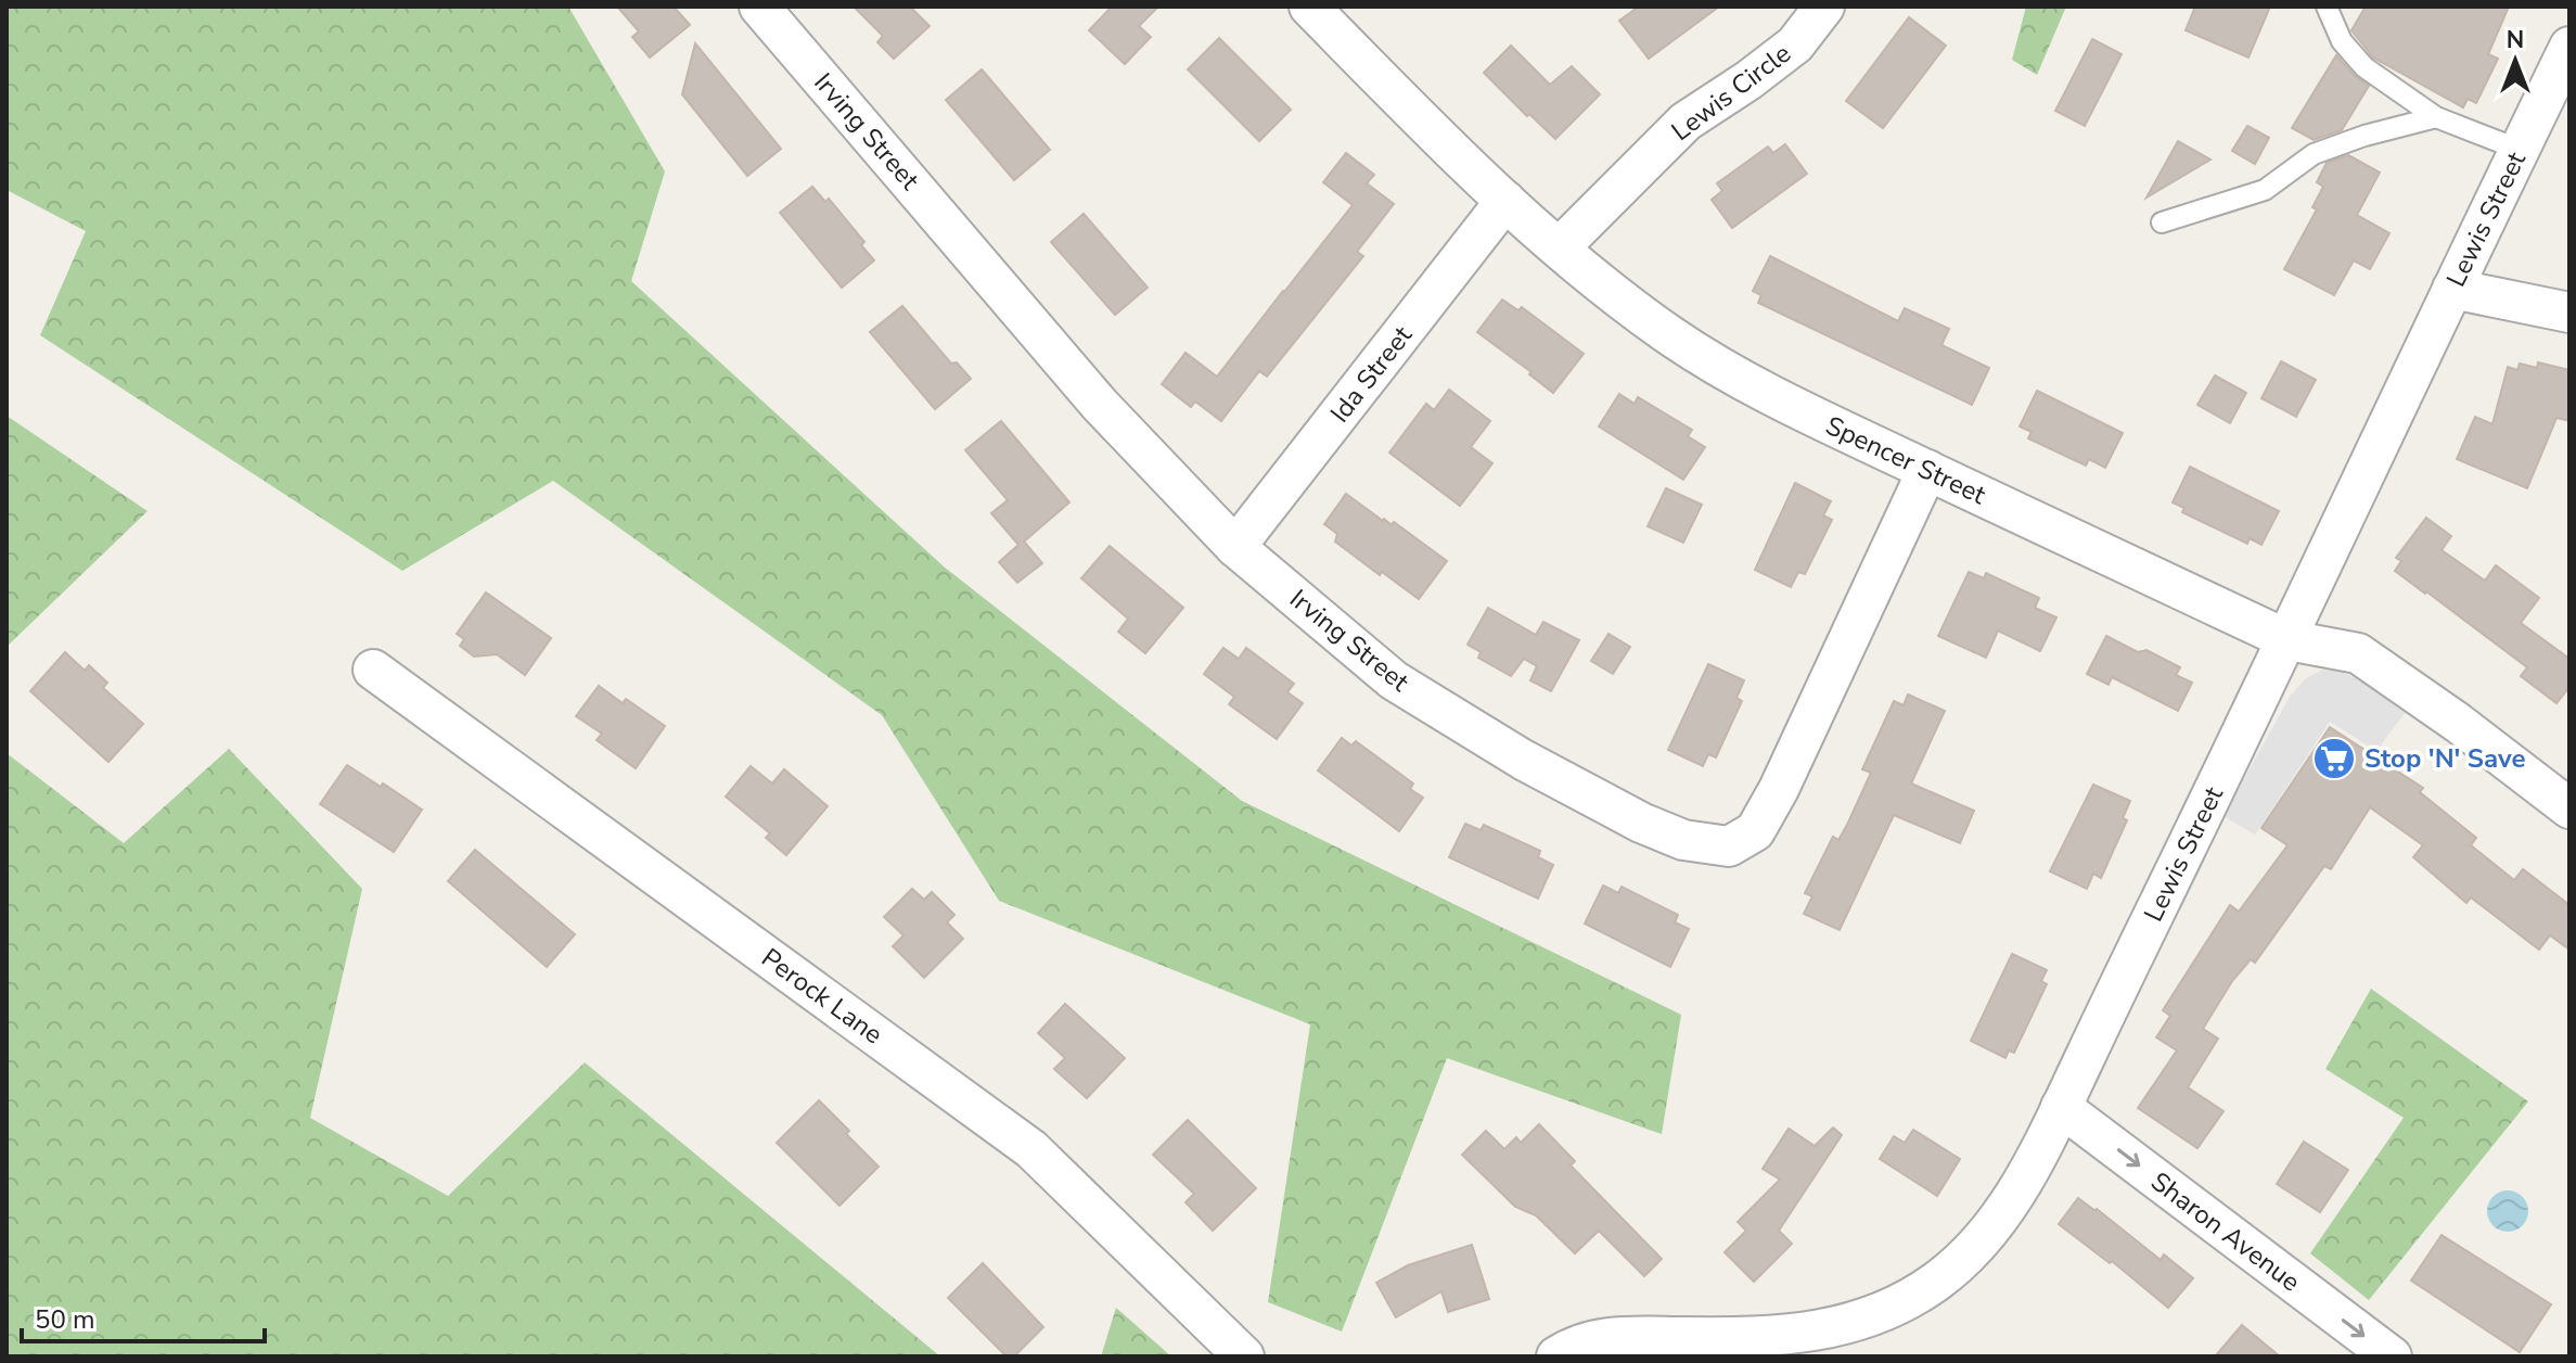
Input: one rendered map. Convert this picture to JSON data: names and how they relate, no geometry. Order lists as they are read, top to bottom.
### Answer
{
  "streets": {
    "street": [
      "Lewis Circle",
      "Irving Street",
      "Lewis Street",
      "Ida Street",
      "Spencer Street",
      "Perock Lane",
      "Sharon Avenue"
    ]
  },
  "crossings": [
    ["Lewis Circle", "Spencer Street"],
    ["Irving Street", "Ida Street"],
    ["Irving Street", "Spencer Street"],
    ["Lewis Street", "Spencer Street"],
    ["Lewis Street", "Sharon Avenue"],
    ["Ida Street", "Spencer Street"]
  ],
  "one_way": ["Sharon Avenue"],
  "places": {
    "supermarket": ["Stop 'N' Save"]
  },
  "scale_bar": "50 m",
  "north": "top"
}
